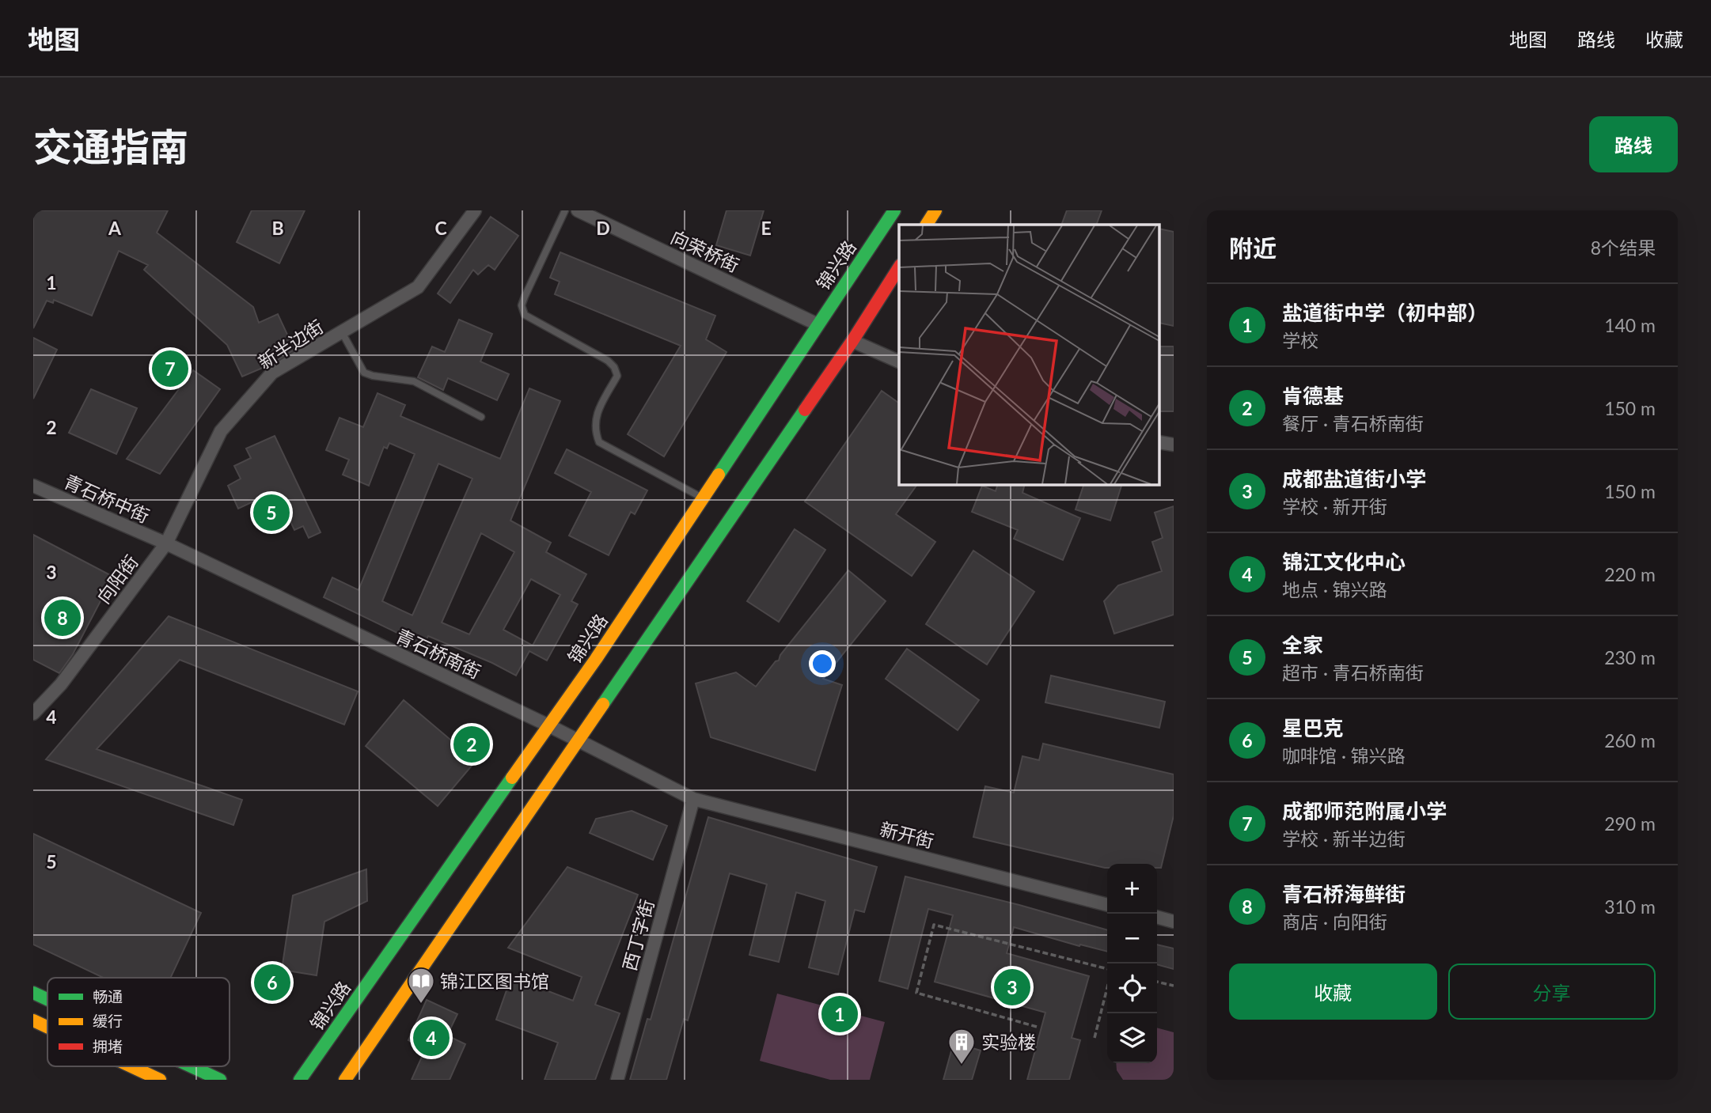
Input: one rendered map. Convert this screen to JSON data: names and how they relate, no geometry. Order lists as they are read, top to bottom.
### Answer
{
  "streets": {
    "main road": ["锦兴路"],
    "street": [
      "向荣桥街",
      "新半边街",
      "青石桥中街",
      "向阳街",
      "青石桥南街",
      "新开街",
      "西丁字街"
    ]
  },
  "crossings": [
    ["向荣桥街", "锦兴路"],
    ["锦兴路", "青石桥南街"],
    ["新半边街", "青石桥中街"],
    ["新半边街", "向阳街"],
    ["新半边街", "青石桥南街"],
    ["青石桥中街", "向阳街"],
    ["青石桥中街", "青石桥南街"],
    ["向阳街", "青石桥南街"],
    ["青石桥南街", "新开街"],
    ["青石桥南街", "西丁字街"],
    ["新开街", "西丁字街"]
  ],
  "places": {
    "library": ["锦江区图书馆"],
    "building": ["实验楼"]
  },
  "legend": ["畅通", "缓行", "拥堵"],
  "page": {
    "header": "地图",
    "nav": ["地图", "路线", "收藏"],
    "title": "交通指南",
    "buttons": [
      "路线",
      ["收藏", "分享"]
    ],
    "heading": ["附近", "8个结果"],
    "list": [
      {
        "mark": "1",
        "name": "盐道街中学（初中部）",
        "note": "学校",
        "value": "140 m"
      },
      {
        "mark": "2",
        "name": "肯德基",
        "note": "餐厅 · 青石桥南街",
        "value": "150 m"
      },
      {
        "mark": "3",
        "name": "成都盐道街小学",
        "note": "学校 · 新开街",
        "value": "150 m"
      },
      {
        "mark": "4",
        "name": "锦江文化中心",
        "note": "地点 · 锦兴路",
        "value": "220 m"
      },
      {
        "mark": "5",
        "name": "全家",
        "note": "超市 · 青石桥南街",
        "value": "230 m"
      },
      {
        "mark": "6",
        "name": "星巴克",
        "note": "咖啡馆 · 锦兴路",
        "value": "260 m"
      },
      {
        "mark": "7",
        "name": "成都师范附属小学",
        "note": "学校 · 新半边街",
        "value": "290 m"
      },
      {
        "mark": "8",
        "name": "青石桥海鲜街",
        "note": "商店 · 向阳街",
        "value": "310 m"
      }
    ],
    "pins": [
      "7",
      "5",
      "8",
      "2",
      "6",
      "3",
      "1",
      "4"
    ],
    "map_buttons": ["+", "−"]
  },
  "grid": {
    "columns": [
      "A",
      "B",
      "C",
      "D",
      "E"
    ],
    "rows": [
      "1",
      "2",
      "3",
      "4",
      "5"
    ]
  }
}
